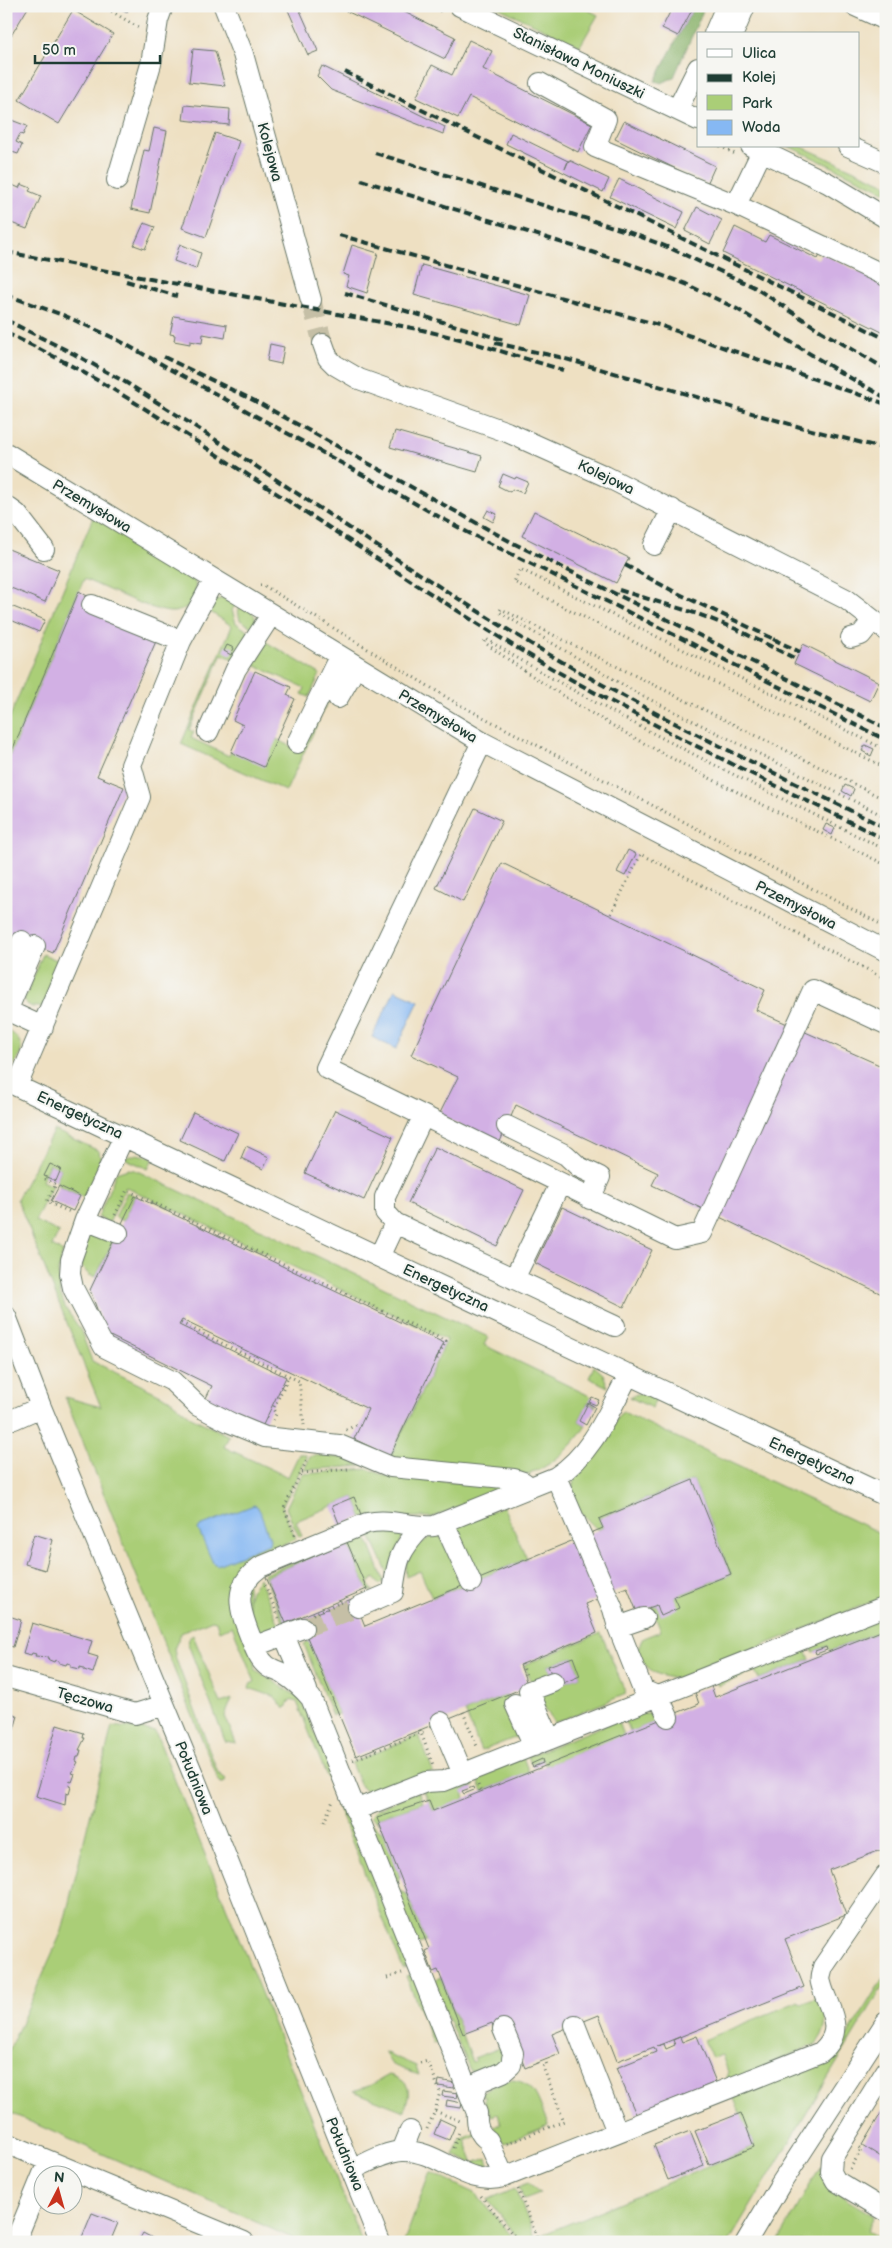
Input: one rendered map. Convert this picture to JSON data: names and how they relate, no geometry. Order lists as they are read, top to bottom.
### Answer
{
  "streets": {
    "street": [
      "Stanisława Moniuszki",
      "Kolejowa",
      "Przemysłowa",
      "Energetyczna",
      "Tęczowa",
      "Południowa"
    ]
  },
  "crossings": [
    ["Tęczowa", "Południowa"]
  ],
  "legend": [
    "Ulica",
    "Kolej",
    "Park",
    "Woda"
  ],
  "scale_bar": "50 m",
  "north": "top"
}
